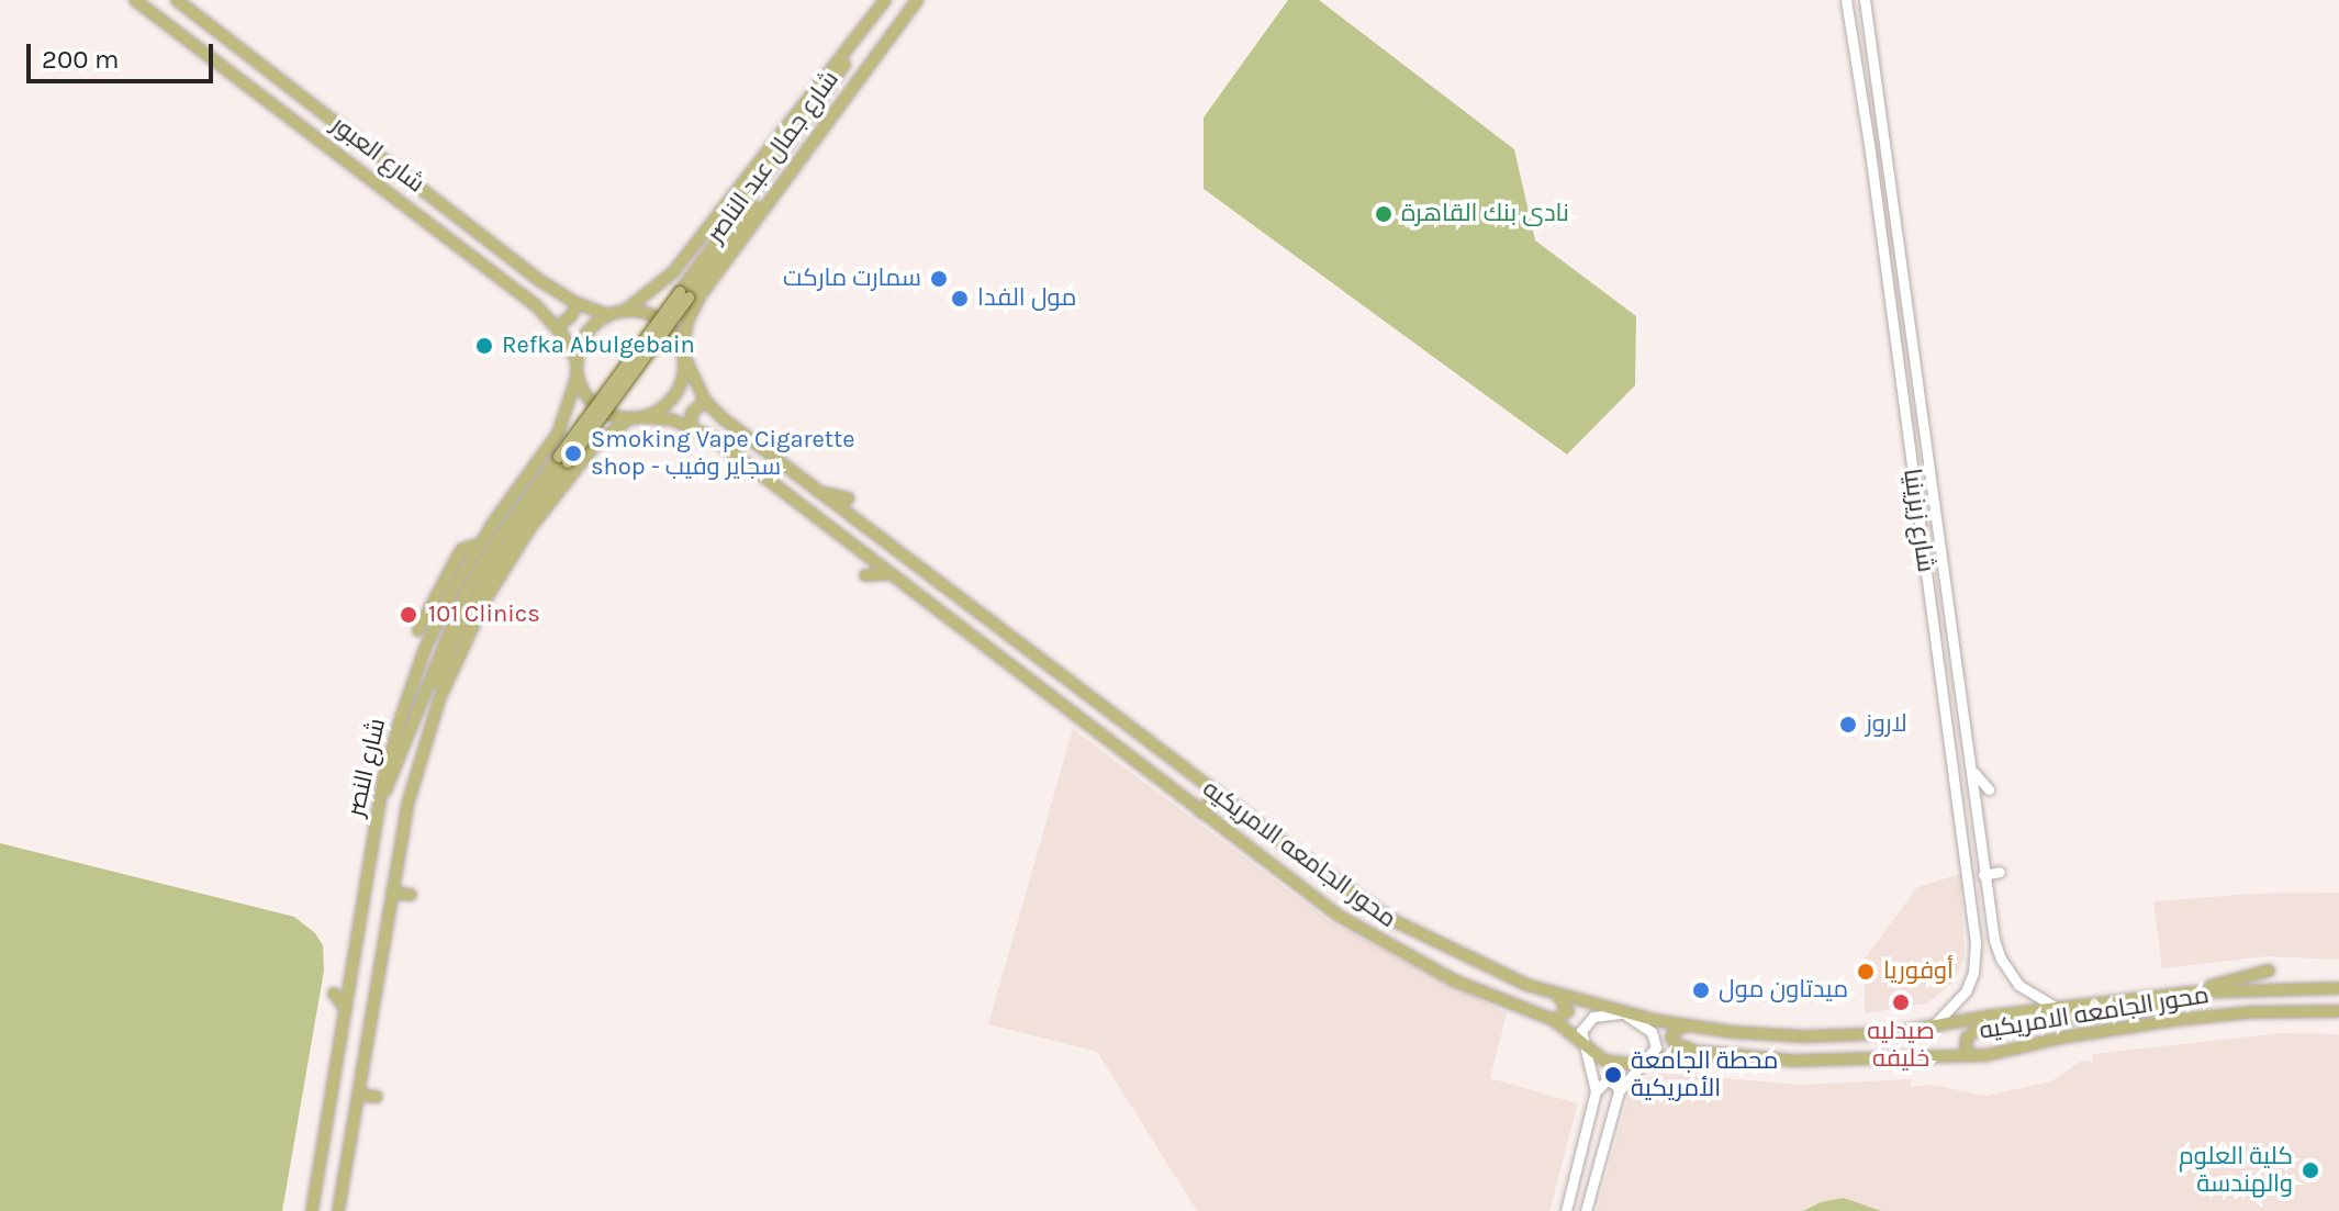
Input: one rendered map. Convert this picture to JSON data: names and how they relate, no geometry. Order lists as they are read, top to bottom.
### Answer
{
  "streets": {
    "main road": [
      "شارع العبور",
      "شارع جمال عبد الناصر",
      "شارع زيزينيا",
      "شارع النصر",
      "محور الجامعه الامريكيه"
    ]
  },
  "crossings": [
    ["شارع العبور", "شارع جمال عبد الناصر"],
    ["شارع العبور", "شارع النصر"],
    ["شارع العبور", "محور الجامعه الامريكيه"],
    ["شارع جمال عبد الناصر", "شارع النصر"],
    ["شارع جمال عبد الناصر", "محور الجامعه الامريكيه"],
    ["شارع زيزينيا", "محور الجامعه الامريكيه"],
    ["شارع النصر", "محور الجامعه الامريكيه"]
  ],
  "places": [
    "نادى بنك القاهرة",
    "سمارت ماركت",
    "مول الفدا",
    "Refka Abulgebain",
    "Smoking Vape Cigarette shop - سجاير وفيب",
    "101 Clinics",
    "لاروز",
    "أوفوريا",
    "ميدتاون مول",
    "صيدليه خليفه",
    "محطة الجامعة الأمريكية",
    "كلية العلوم والهندسة"
  ],
  "scale_bar": "200 m"
}
